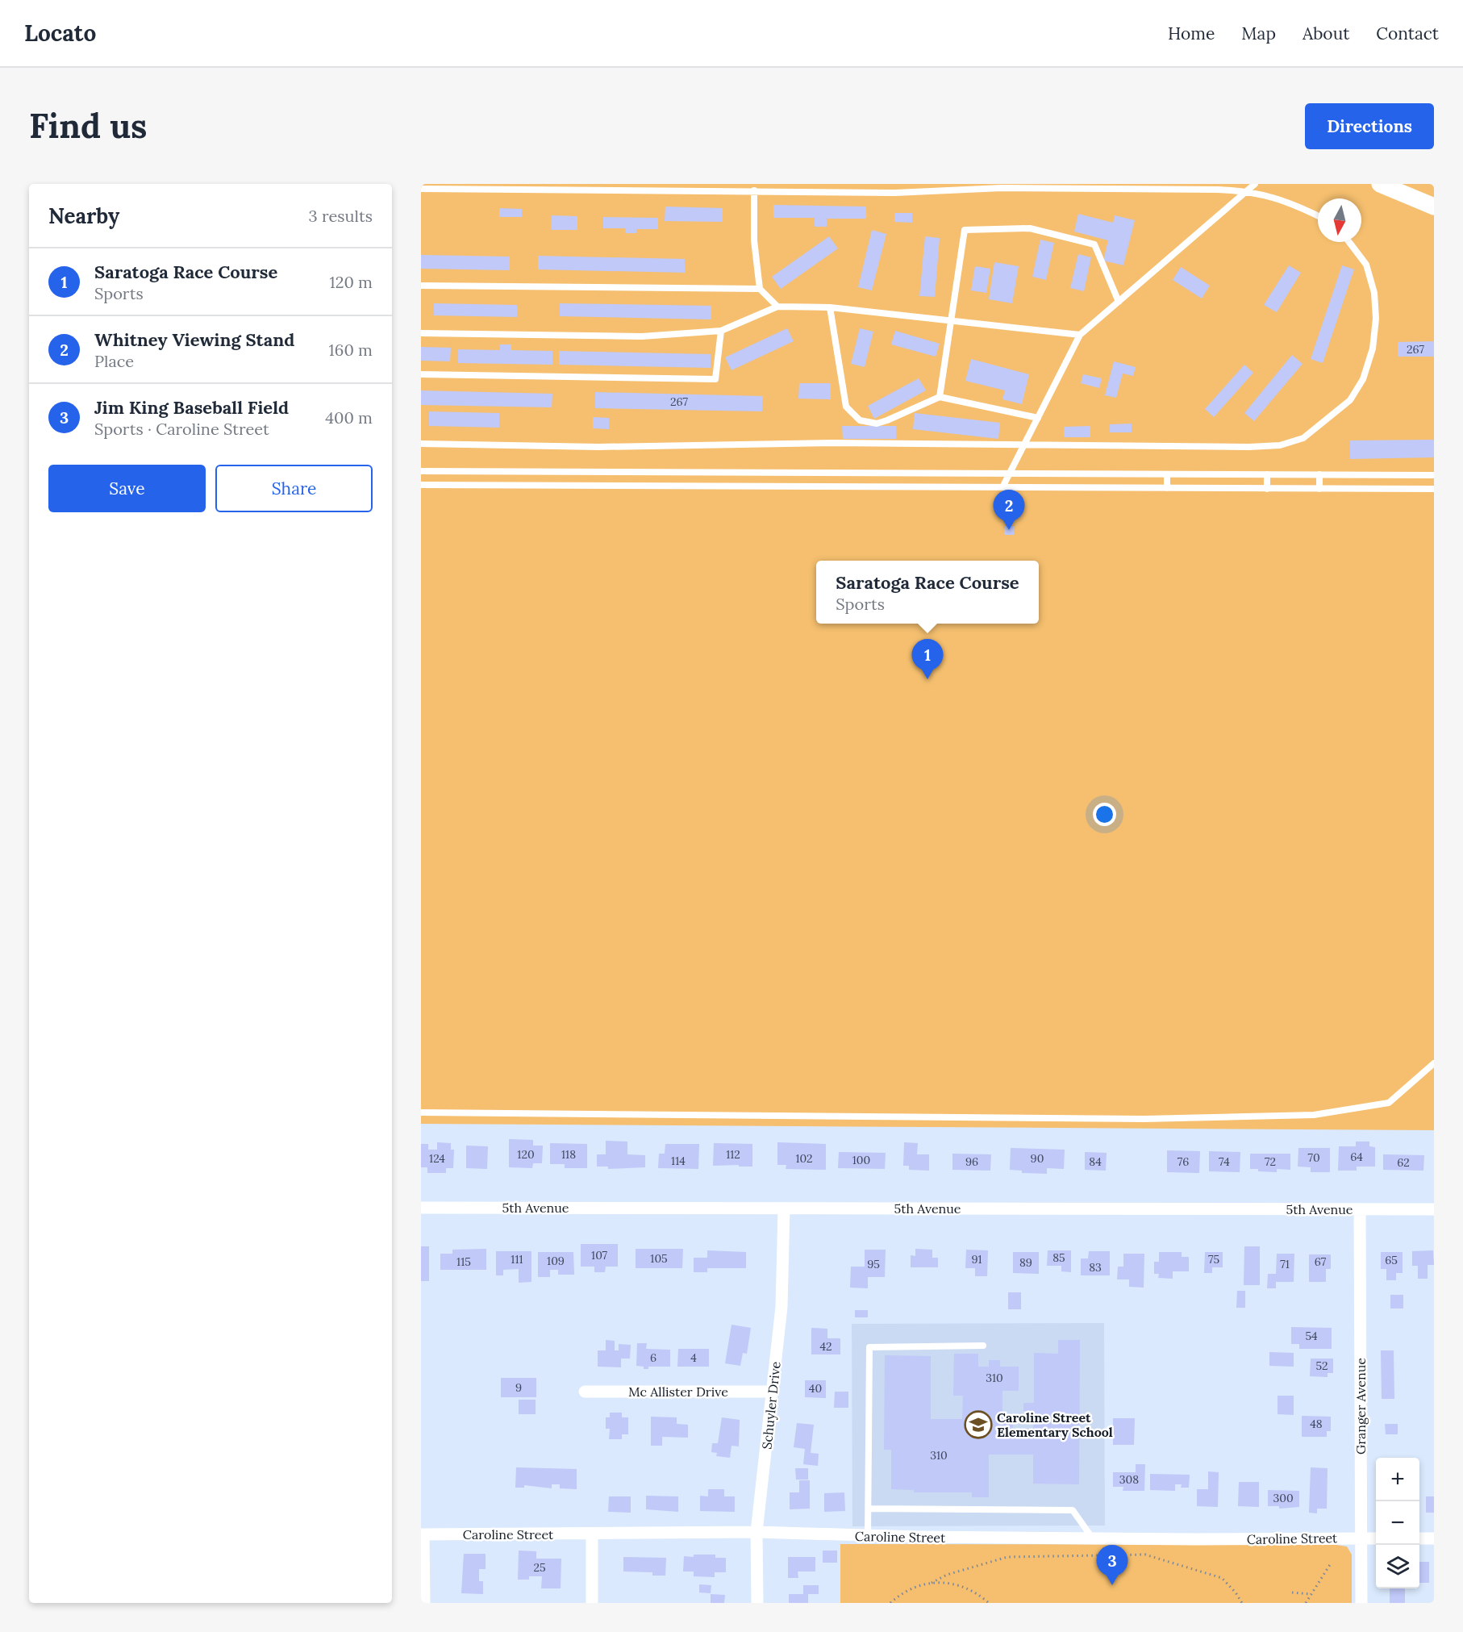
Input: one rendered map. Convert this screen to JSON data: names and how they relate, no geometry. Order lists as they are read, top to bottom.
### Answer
{
  "streets": {
    "street": [
      "5th Avenue",
      "Mc Allister Drive",
      "Schuyler Drive",
      "Granger Avenue",
      "Caroline Street"
    ]
  },
  "crossings": [
    ["5th Avenue", "Schuyler Drive"],
    ["5th Avenue", "Granger Avenue"],
    ["Mc Allister Drive", "Schuyler Drive"],
    ["Schuyler Drive", "Caroline Street"],
    ["Granger Avenue", "Caroline Street"]
  ],
  "places": {
    "school or university": ["Caroline Street Elementary School"]
  },
  "house_numbers": [
    "267",
    "267",
    "120",
    "118",
    "112",
    "64",
    "70",
    "124",
    "102",
    "90",
    "100",
    "114",
    "96",
    "84",
    "76",
    "74",
    "72",
    "62",
    "107",
    "85",
    "105",
    "111",
    "91",
    "75",
    "65",
    "109",
    "115",
    "67",
    "89",
    "95",
    "71",
    "83",
    "54",
    "42",
    "6",
    "4",
    "52",
    "310",
    "9",
    "40",
    "48",
    "310",
    "308",
    "300",
    "25"
  ],
  "north": "bottom",
  "page": {
    "header": "Locato",
    "nav": [
      "Home",
      "Map",
      "About",
      "Contact"
    ],
    "buttons": [
      "Directions",
      ["Save", "Share"]
    ],
    "title": "Find us",
    "heading": ["Nearby", "3 results"],
    "list": [
      {
        "mark": "1",
        "name": "Saratoga Race Course",
        "note": "Sports",
        "value": "120 m"
      },
      {
        "mark": "2",
        "name": "Whitney Viewing Stand",
        "note": "Place",
        "value": "160 m"
      },
      {
        "mark": "3",
        "name": "Jim King Baseball Field",
        "note": "Sports · Caroline Street",
        "value": "400 m"
      }
    ],
    "pins": ["2", "1", "3"],
    "popup": ["Saratoga Race Course", "Sports"],
    "map_buttons": ["+", "−"]
  }
}
